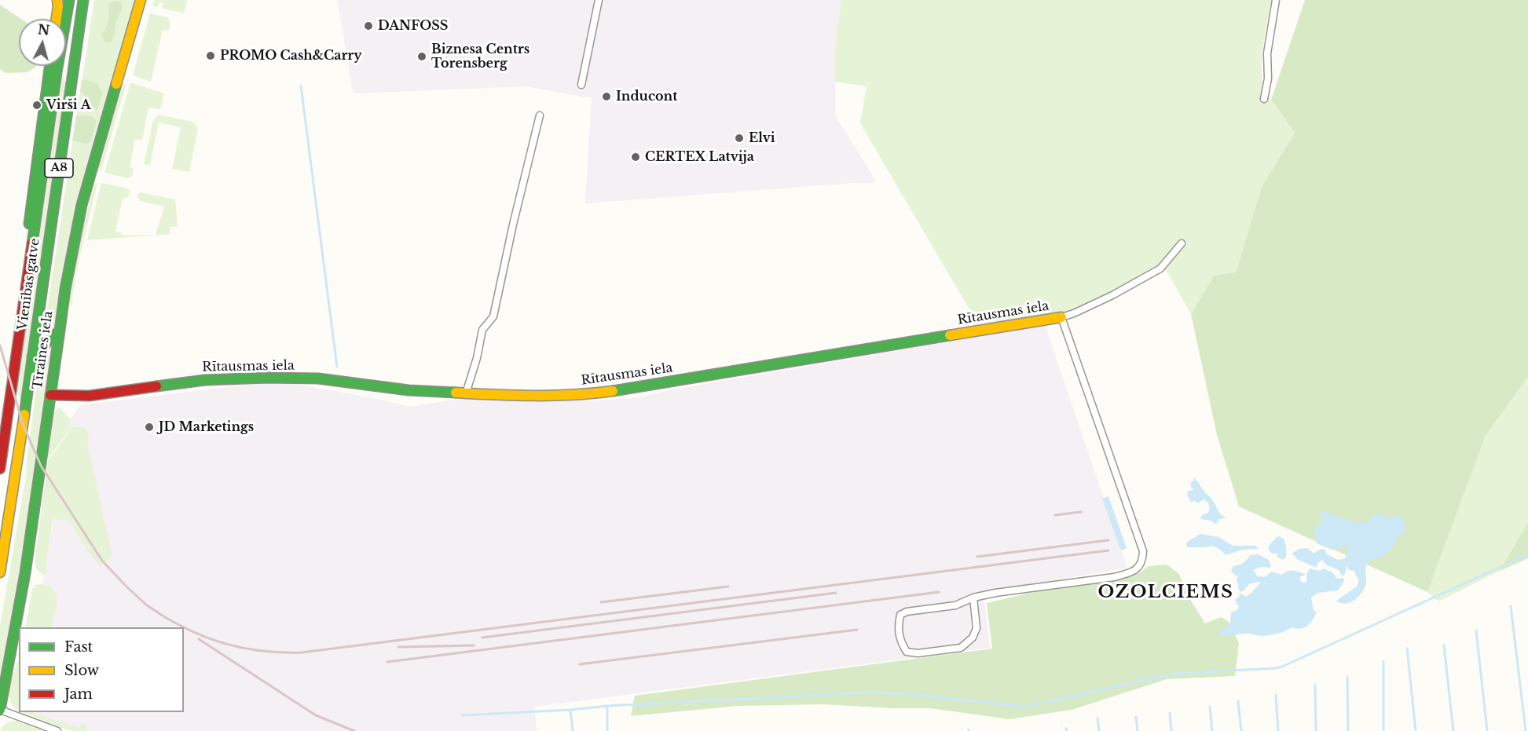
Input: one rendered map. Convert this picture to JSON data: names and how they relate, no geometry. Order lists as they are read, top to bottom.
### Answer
{
  "streets": {
    "main road": [
      "A8",
      "Vienības gatve",
      "Rītausmas iela",
      "Tīraines iela"
    ]
  },
  "crossings": [
    ["Rītausmas iela", "Tīraines iela"]
  ],
  "districts": ["OZOLCIEMS"],
  "places": [
    "DANFOSS",
    "PROMO Cash&Carry",
    "Biznesa Centrs Torensberg",
    "Inducont",
    "Virši A",
    "Elvi",
    "CERTEX Latvija",
    "JD Marketings"
  ],
  "legend": ["Fast", "Slow", "Jam"],
  "north": "top"
}
